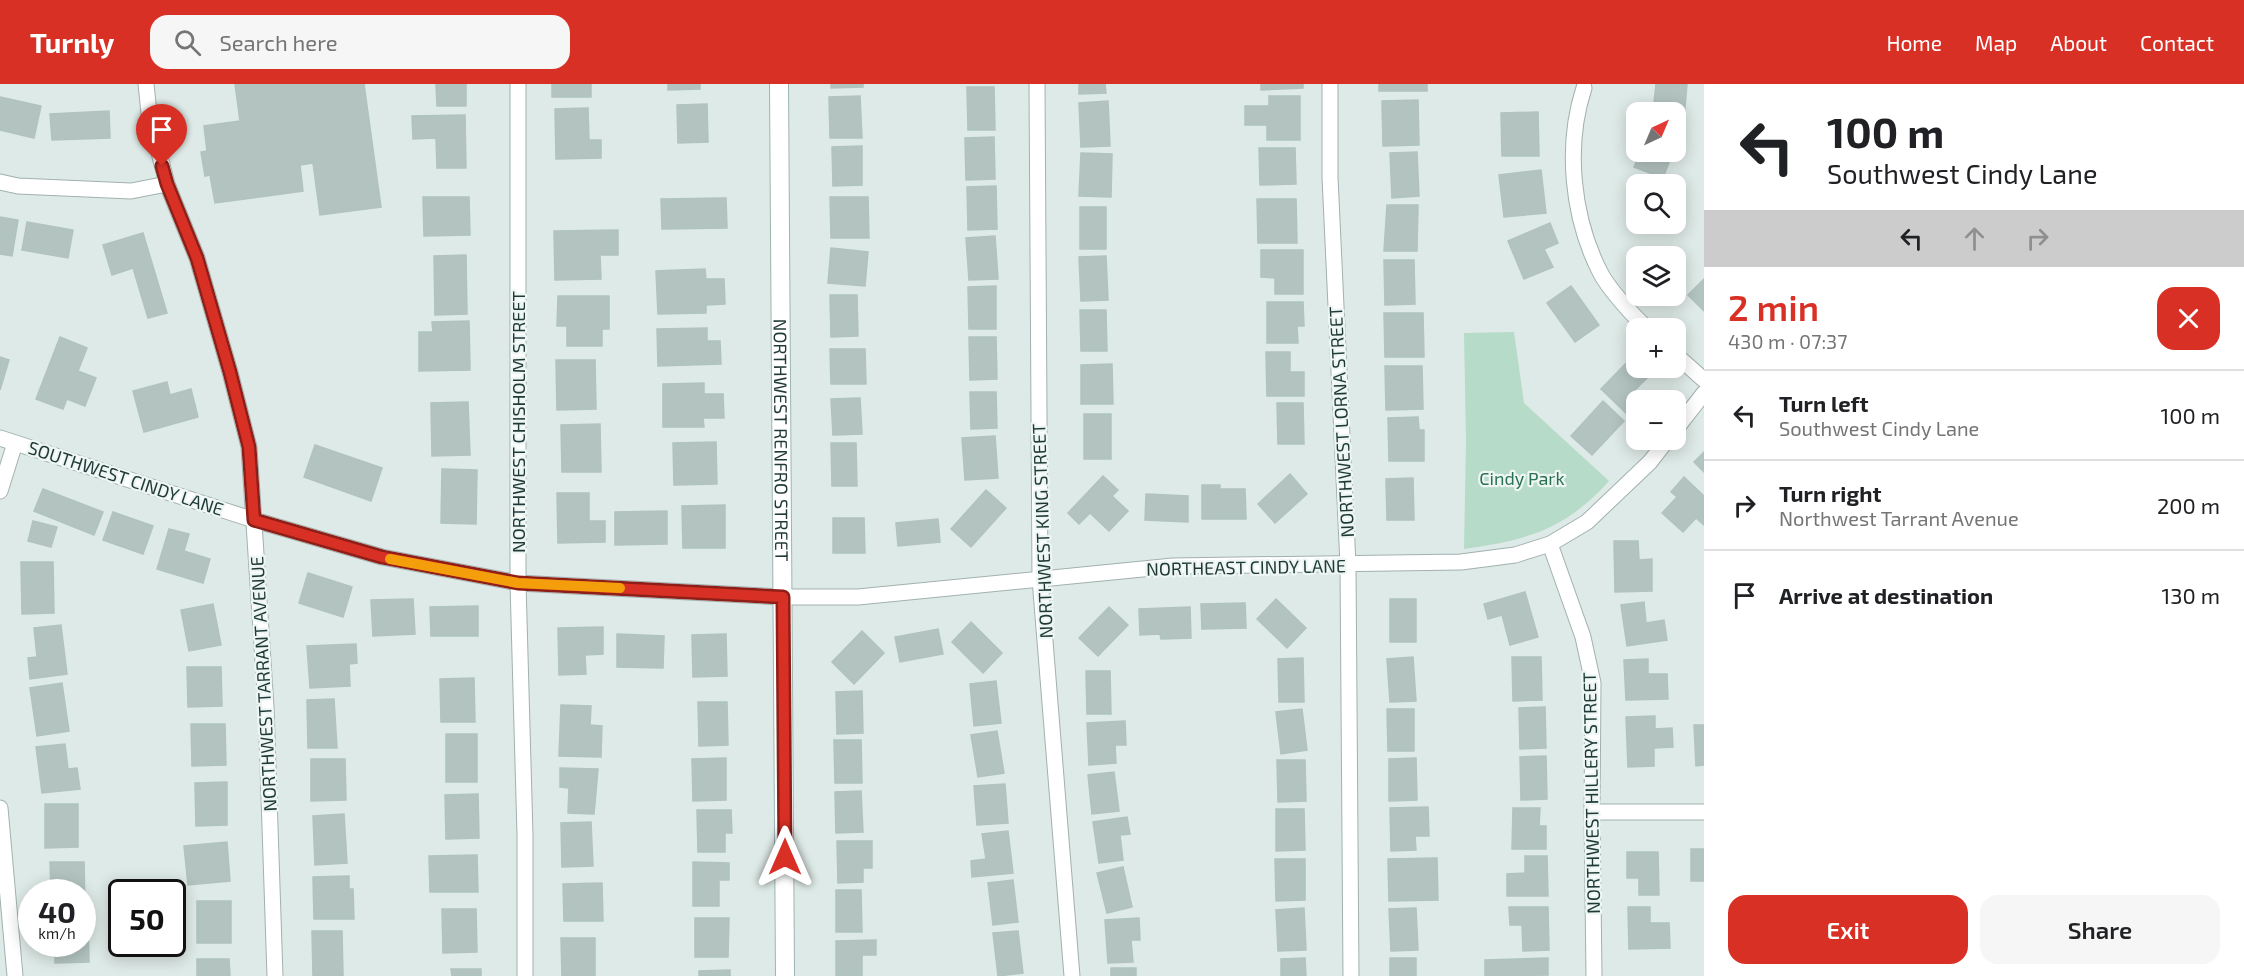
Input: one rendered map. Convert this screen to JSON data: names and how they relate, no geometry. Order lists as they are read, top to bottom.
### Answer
{
  "streets": {
    "main road": ["NORTHWEST RENFRO STREET"],
    "street": [
      "NORTHWEST CHISHOLM STREET",
      "NORTHWEST LORNA STREET",
      "SOUTHWEST CINDY LANE",
      "NORTHWEST KING STREET",
      "NORTHEAST CINDY LANE",
      "NORTHWEST TARRANT AVENUE",
      "NORTHWEST HILLERY STREET"
    ]
  },
  "crossings": [
    ["NORTHWEST CHISHOLM STREET", "SOUTHWEST CINDY LANE"],
    ["NORTHWEST LORNA STREET", "NORTHEAST CINDY LANE"],
    ["NORTHWEST RENFRO STREET", "SOUTHWEST CINDY LANE"],
    ["NORTHWEST RENFRO STREET", "NORTHEAST CINDY LANE"],
    ["SOUTHWEST CINDY LANE", "NORTHEAST CINDY LANE"],
    ["SOUTHWEST CINDY LANE", "NORTHWEST TARRANT AVENUE"],
    ["NORTHWEST KING STREET", "NORTHEAST CINDY LANE"],
    ["NORTHEAST CINDY LANE", "NORTHWEST HILLERY STREET"]
  ],
  "parks": ["Cindy Park"],
  "north": "top right",
  "page": {
    "header": "Turnly",
    "search": "Search here",
    "nav": [
      "Home",
      "Map",
      "About",
      "Contact"
    ],
    "turn": ["100 m", "Southwest Cindy Lane"],
    "map_buttons": ["+", "−"],
    "heading": ["2 min", "430 m · 07:37"],
    "list": [
      {
        "name": "Turn left",
        "note": "Southwest Cindy Lane",
        "value": "100 m"
      },
      {
        "name": "Turn right",
        "note": "Northwest Tarrant Avenue",
        "value": "200 m"
      },
      {
        "name": "Arrive at destination",
        "value": "130 m"
      }
    ],
    "speed": "40 km/h",
    "limit": "50",
    "buttons": ["Exit", "Share"]
  }
}
